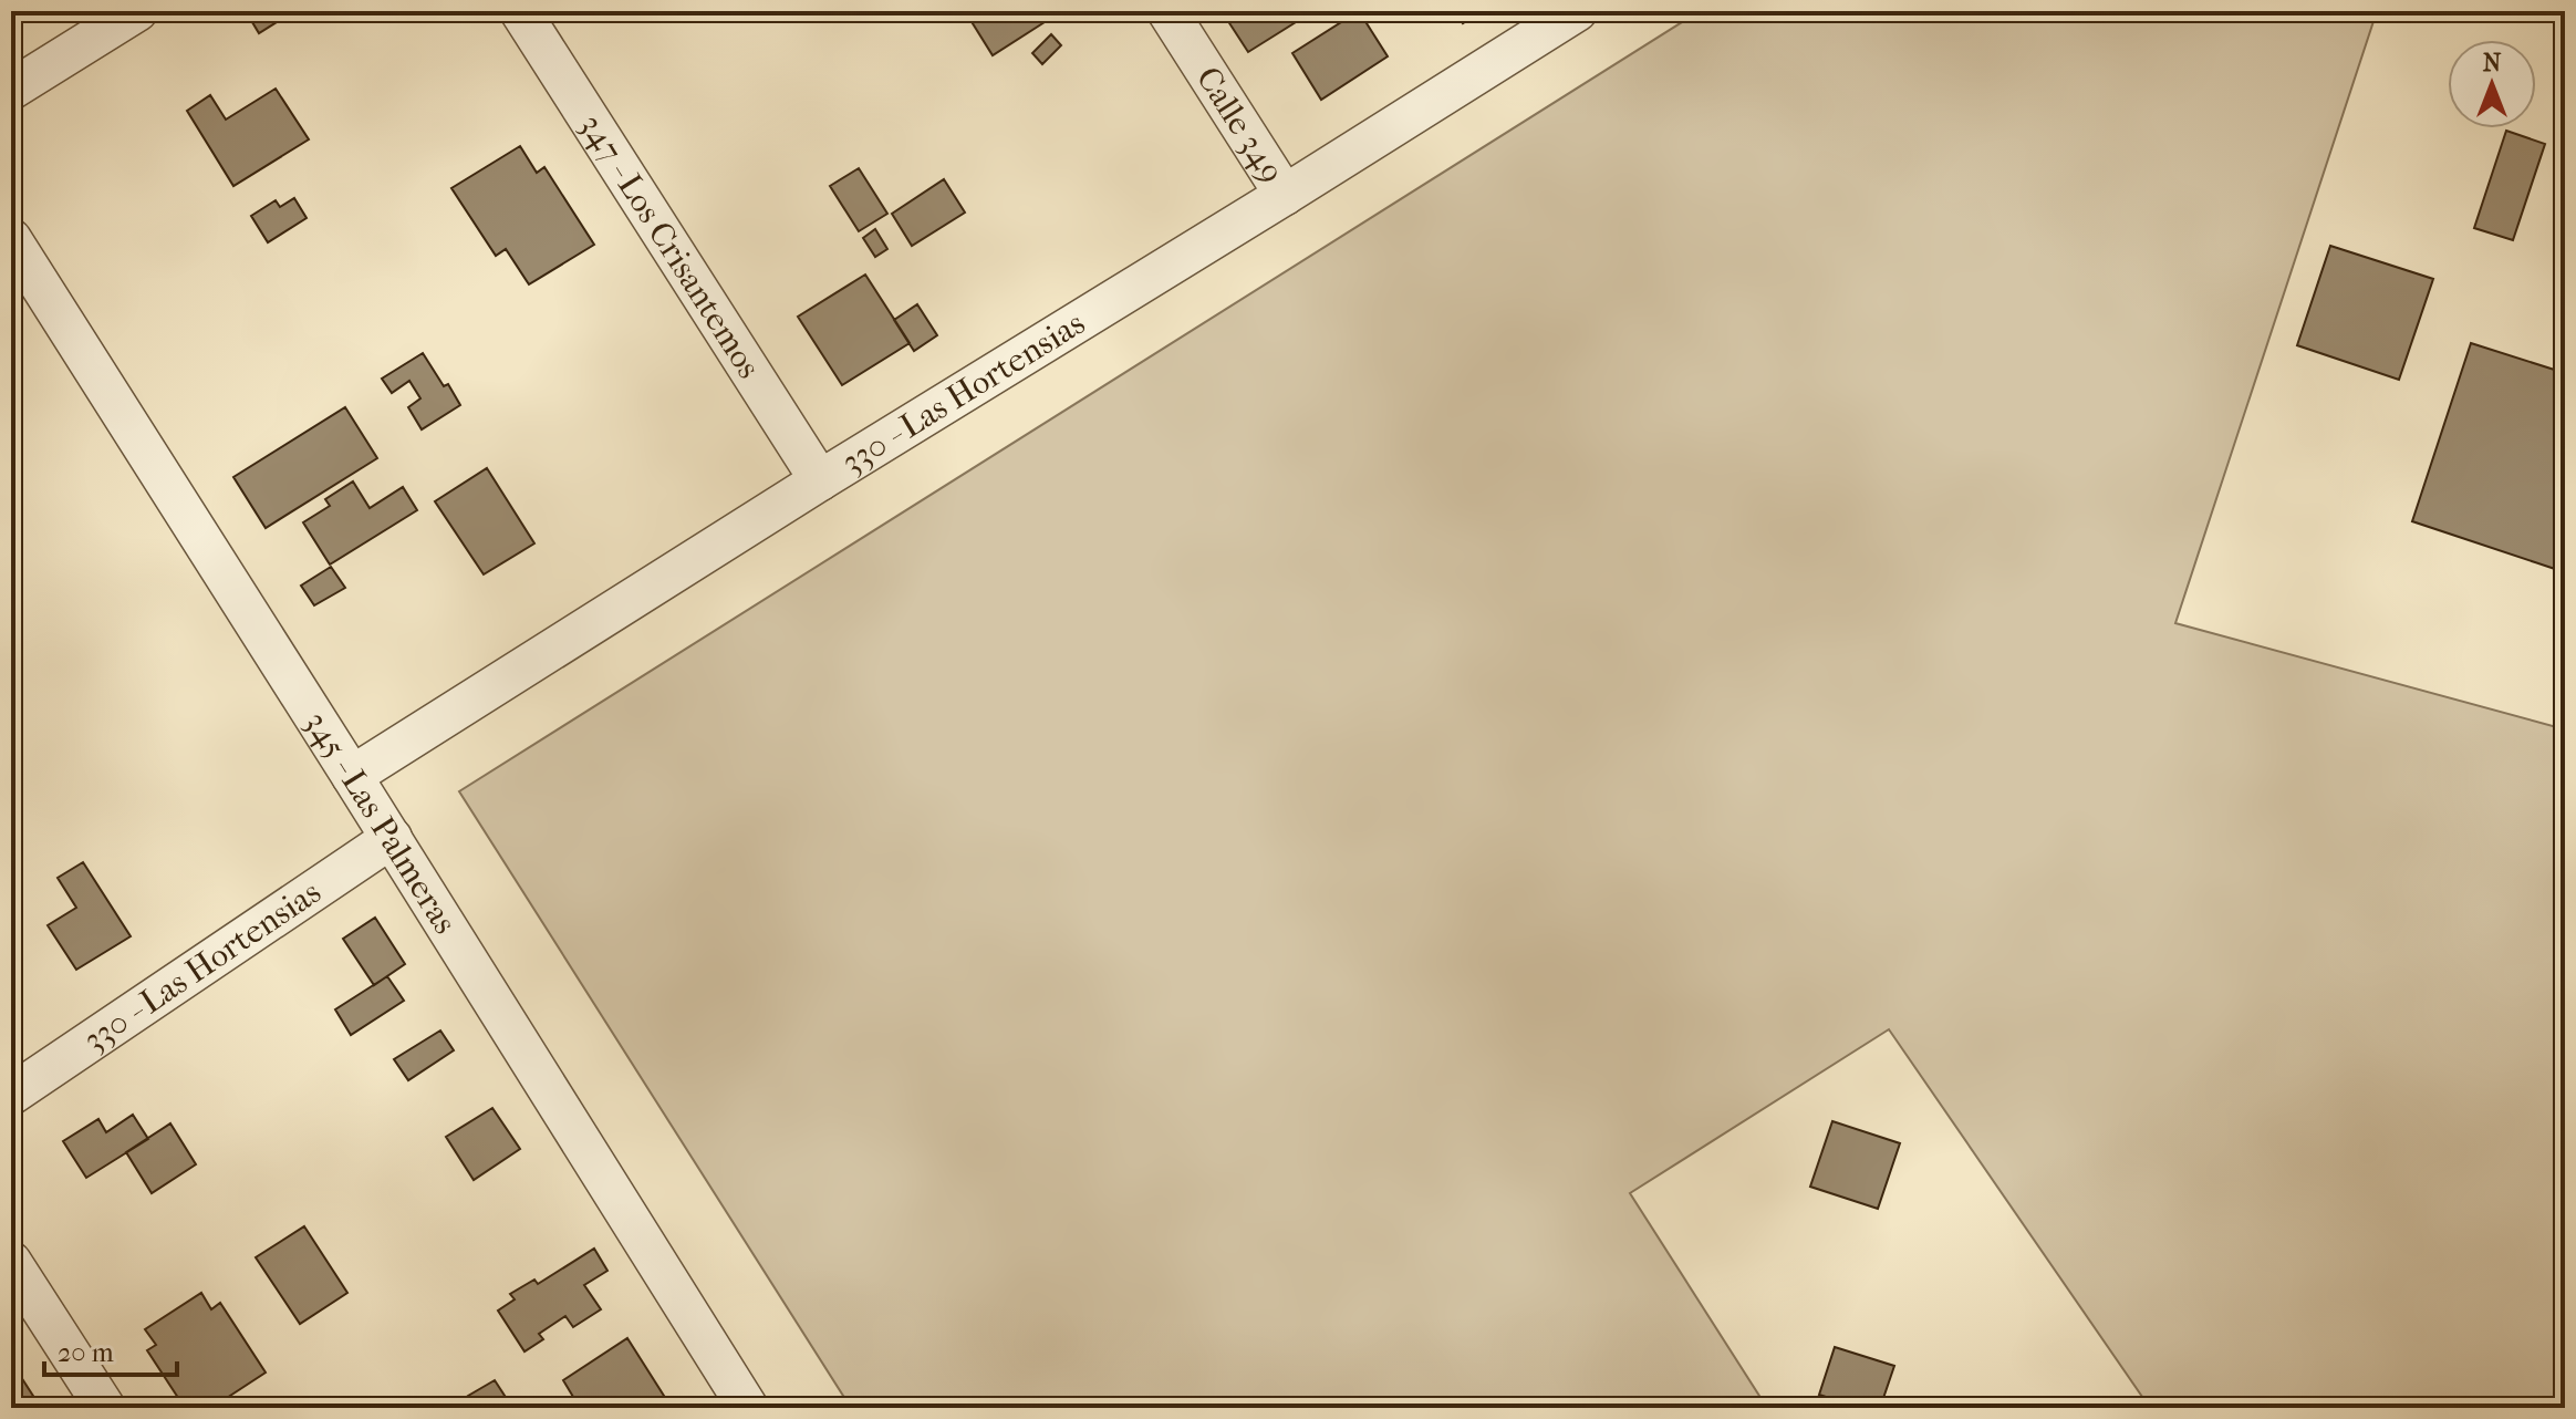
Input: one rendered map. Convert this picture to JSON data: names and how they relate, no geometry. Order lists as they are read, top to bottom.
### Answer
{
  "streets": {
    "street": [
      "Calle 349",
      "347 - Los Crisantemos",
      "330 - Las Hortensias",
      "345 - Las Palmeras"
    ]
  },
  "crossings": [
    ["Calle 349", "330 - Las Hortensias"],
    ["347 - Los Crisantemos", "330 - Las Hortensias"],
    ["330 - Las Hortensias", "345 - Las Palmeras"]
  ],
  "scale_bar": "20 m",
  "north": "top"
}
